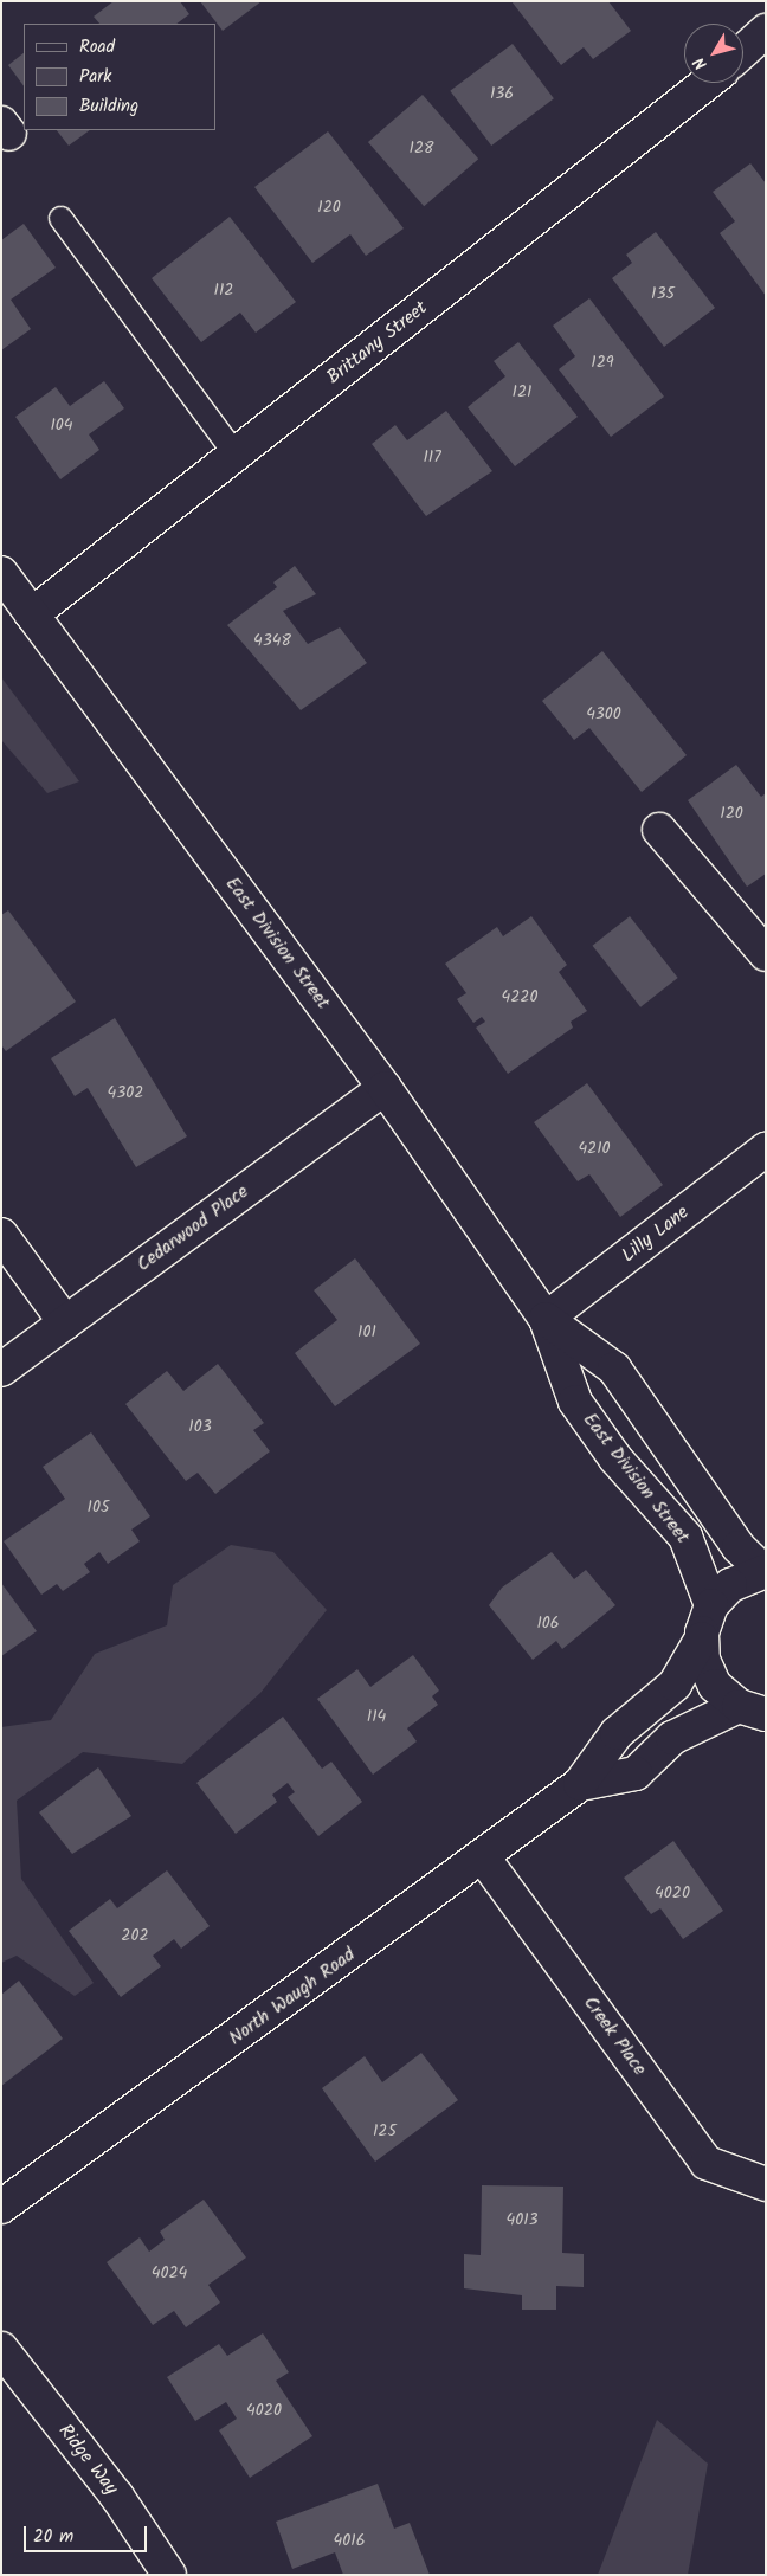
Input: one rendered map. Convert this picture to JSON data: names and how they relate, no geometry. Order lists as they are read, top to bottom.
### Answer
{
  "streets": {
    "street": [
      "Brittany Street",
      "East Division Street",
      "Cedarwood Place",
      "Lilly Lane",
      "North Waugh Road",
      "Creek Place",
      "Ridge Way"
    ]
  },
  "crossings": [
    ["Brittany Street", "East Division Street"],
    ["East Division Street", "Cedarwood Place"],
    ["East Division Street", "Lilly Lane"],
    ["North Waugh Road", "Creek Place"]
  ],
  "house_numbers": [
    "136",
    "128",
    "120",
    "112",
    "135",
    "129",
    "121",
    "104",
    "117",
    "4348",
    "4300",
    "120",
    "4220",
    "4302",
    "4210",
    "101",
    "103",
    "105",
    "106",
    "114",
    "4020",
    "202",
    "125",
    "4013",
    "4024",
    "4020",
    "4016"
  ],
  "legend": ["Road", "Park", "Building"],
  "scale_bar": "20 m",
  "north": "bottom left"
}
